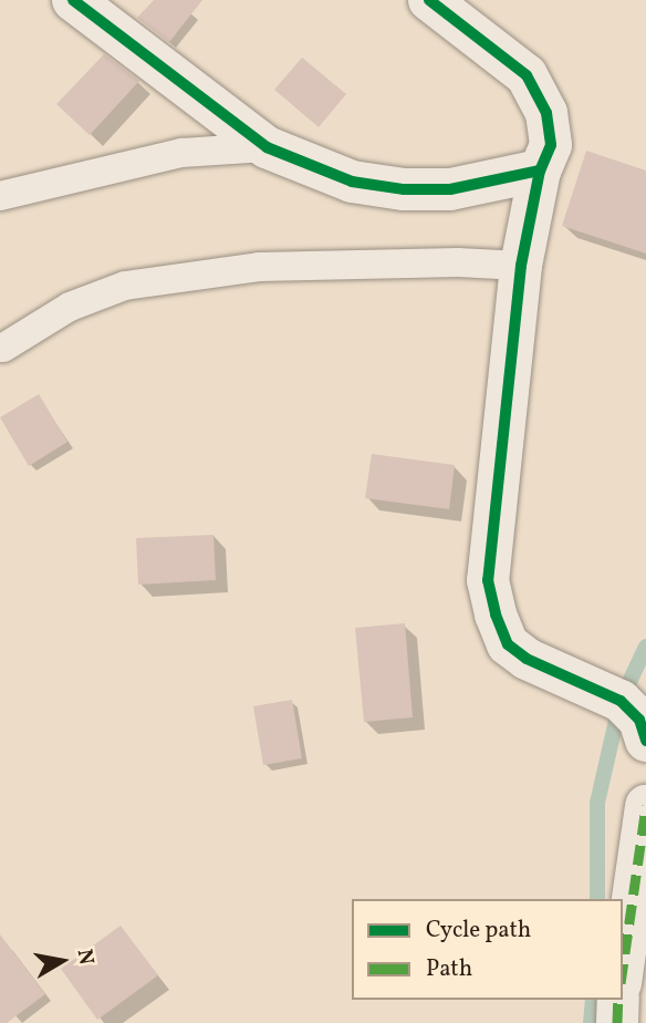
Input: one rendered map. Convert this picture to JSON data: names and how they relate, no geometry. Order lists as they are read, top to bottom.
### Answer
{
  "legend": ["Cycle path", "Path"],
  "north": "right"
}
